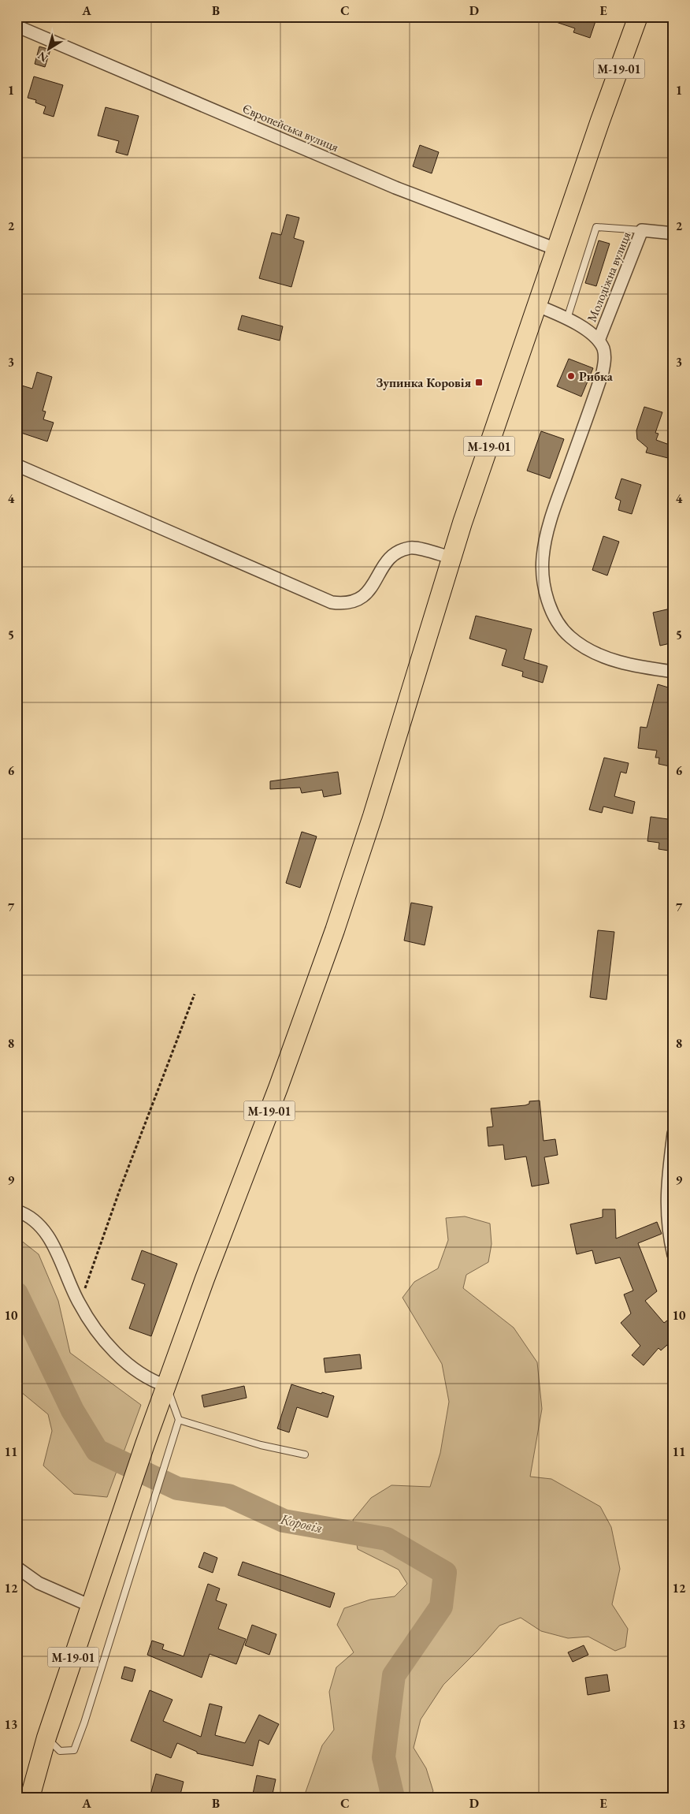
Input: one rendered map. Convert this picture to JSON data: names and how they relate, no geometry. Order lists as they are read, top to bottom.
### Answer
{
  "streets": {
    "main road": ["М-19-01"],
    "street": ["Європейська вулиця", "Молодіжна вулиця"]
  },
  "crossings": [
    ["М-19-01", "Європейська вулиця"]
  ],
  "water": ["Коровія"],
  "places": {
    "other": ["Рибка"],
    "transit": ["Зупинка Коровія"]
  },
  "north": "bottom left",
  "grid": {
    "columns": [
      "A",
      "B",
      "C",
      "D",
      "E"
    ],
    "rows": [
      "1",
      "2",
      "3",
      "4",
      "5",
      "6",
      "7",
      "8",
      "9",
      "10",
      "11",
      "12",
      "13"
    ]
  }
}
